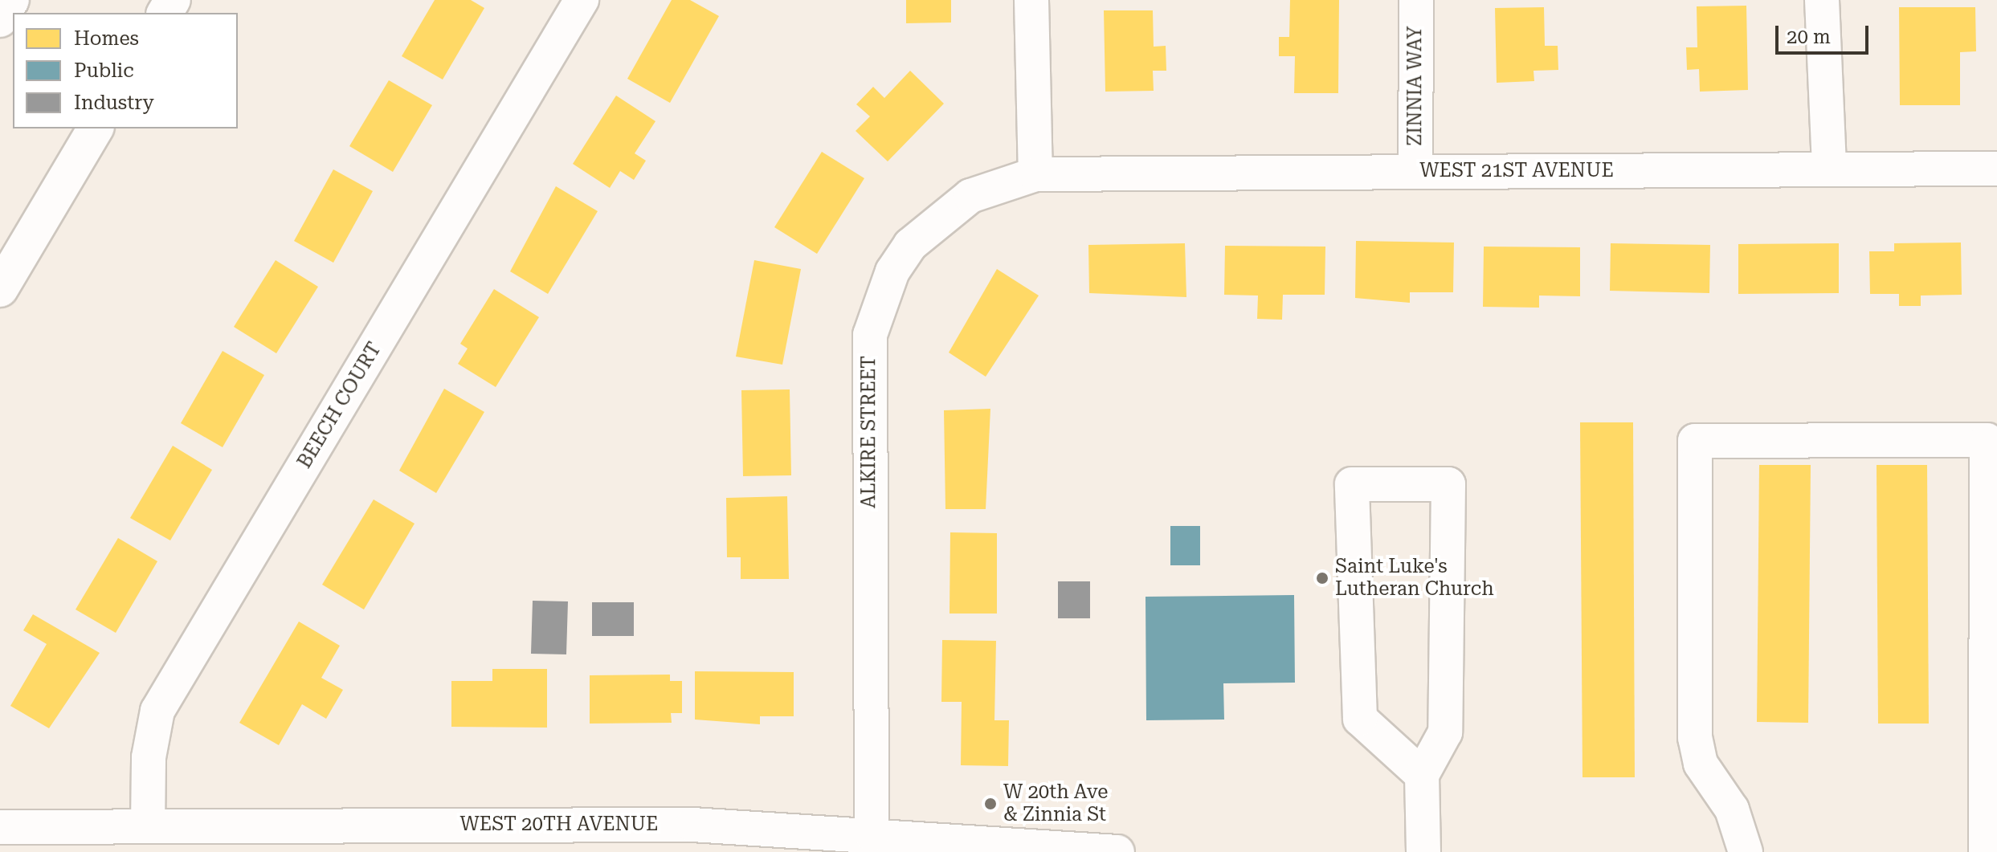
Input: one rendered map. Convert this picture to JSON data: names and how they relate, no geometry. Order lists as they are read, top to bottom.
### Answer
{
  "streets": {
    "street": [
      "ZINNIA WAY",
      "WEST 21ST AVENUE",
      "BEECH COURT",
      "ALKIRE STREET",
      "WEST 20TH AVENUE"
    ]
  },
  "crossings": [
    ["ZINNIA WAY", "WEST 21ST AVENUE"],
    ["WEST 21ST AVENUE", "ALKIRE STREET"],
    ["BEECH COURT", "WEST 20TH AVENUE"],
    ["ALKIRE STREET", "WEST 20TH AVENUE"]
  ],
  "places": ["Saint Luke's Lutheran Church", "W 20th Ave & Zinnia St"],
  "legend": ["Homes", "Public", "Industry"],
  "scale_bar": "20 m"
}
